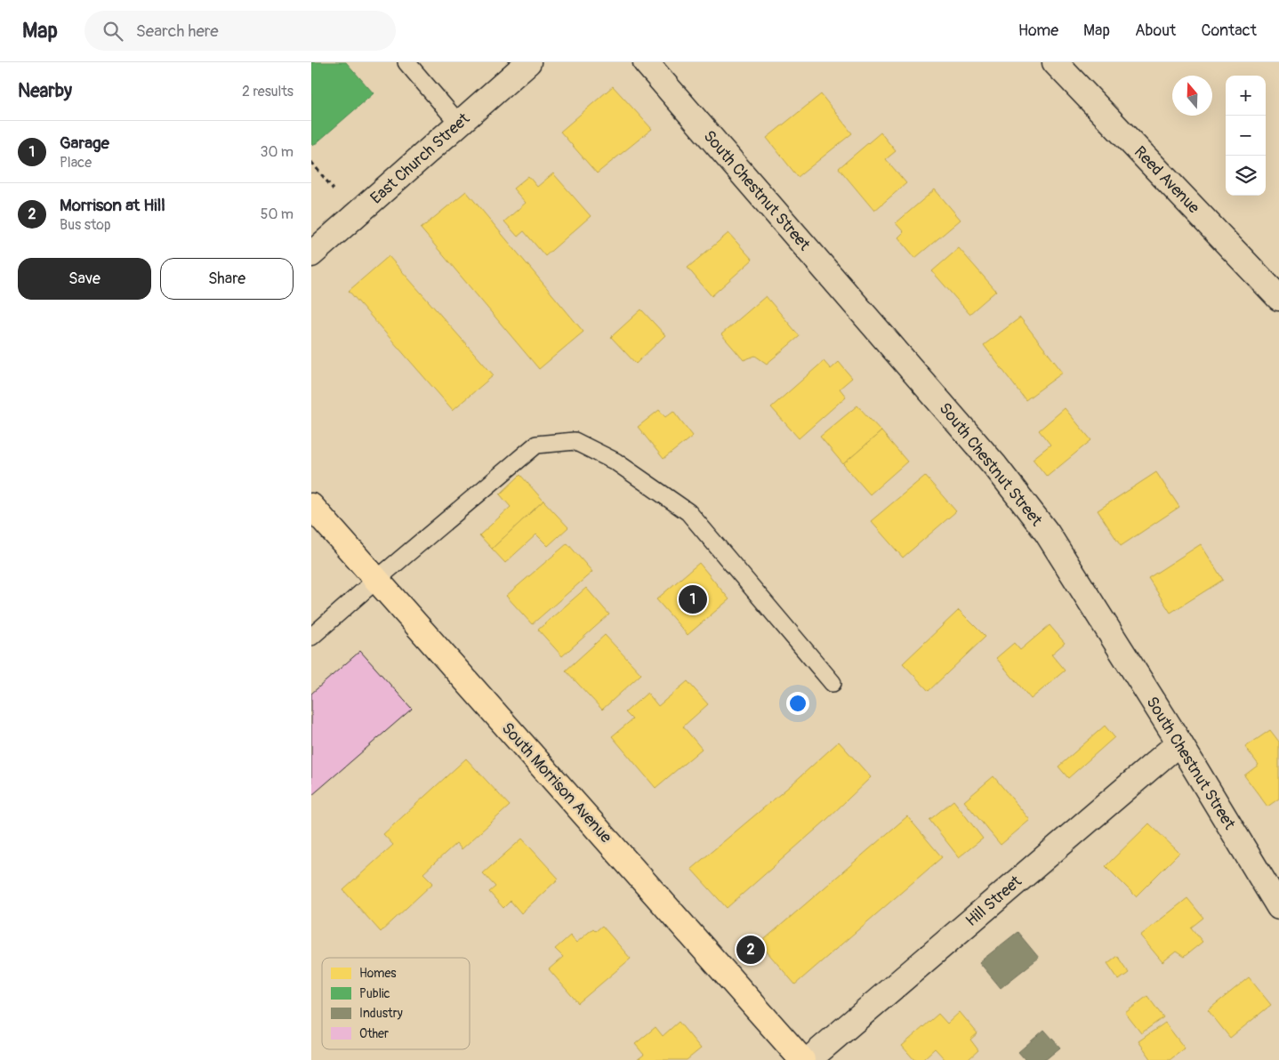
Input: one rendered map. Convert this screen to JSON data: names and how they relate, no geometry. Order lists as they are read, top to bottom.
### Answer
{
  "streets": {
    "main road": ["South Morrison Avenue"],
    "street": [
      "East Church Street",
      "Reed Avenue",
      "South Chestnut Street",
      "Hill Street"
    ]
  },
  "crossings": [
    ["South Chestnut Street", "Hill Street"]
  ],
  "legend": [
    "Homes",
    "Public",
    "Industry",
    "Other"
  ],
  "north": "top",
  "page": {
    "header": "Map",
    "search": "Search here",
    "nav": [
      "Home",
      "Map",
      "About",
      "Contact"
    ],
    "heading": ["Nearby", "2 results"],
    "map_buttons": ["+", "−"],
    "list": [
      {
        "mark": "1",
        "name": "Garage",
        "note": "Place",
        "value": "30 m"
      },
      {
        "mark": "2",
        "name": "Morrison at Hill",
        "note": "Bus stop",
        "value": "50 m"
      }
    ],
    "buttons": ["Save", "Share"],
    "pins": ["1", "2"]
  }
}
